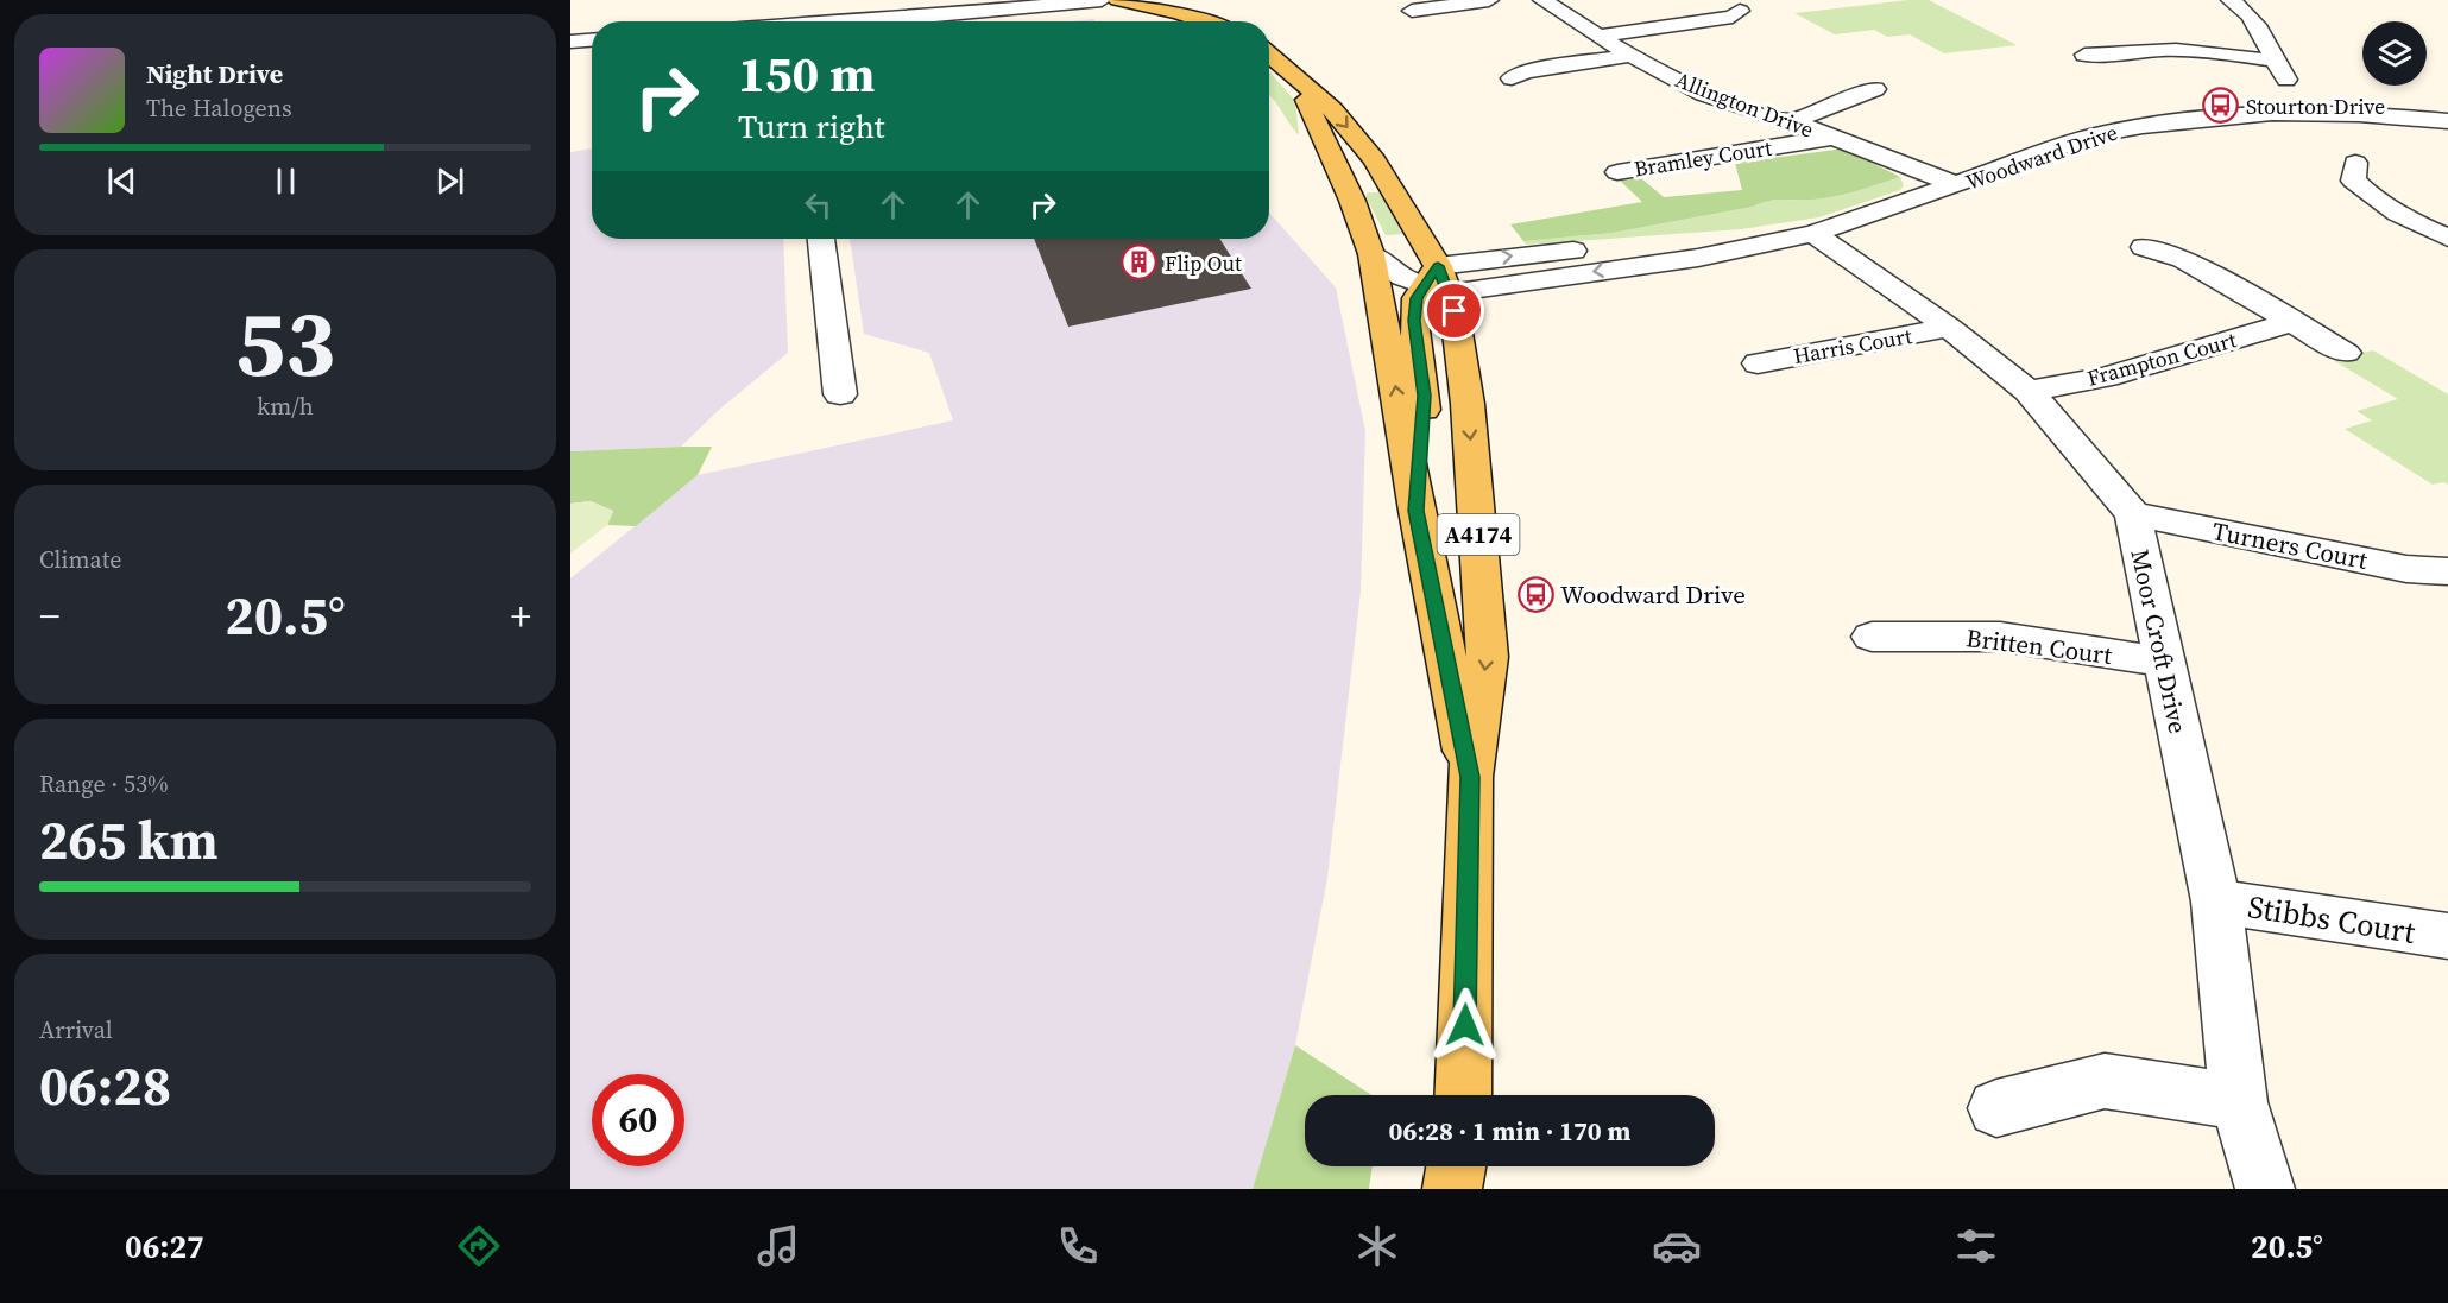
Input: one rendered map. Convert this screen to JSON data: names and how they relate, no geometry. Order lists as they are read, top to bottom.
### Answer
{
  "streets": {
    "main road": ["A4174"],
    "street": [
      "Allington Drive",
      "Woodward Drive",
      "Bramley Court",
      "Harris Court",
      "Frampton Court",
      "Turners Court",
      "Moor Croft Drive",
      "Britten Court",
      "Stibbs Court"
    ]
  },
  "crossings": [
    ["Allington Drive", "Woodward Drive"],
    ["Allington Drive", "Bramley Court"],
    ["Woodward Drive", "A4174"],
    ["Woodward Drive", "Moor Croft Drive"],
    ["Harris Court", "Moor Croft Drive"],
    ["Frampton Court", "Moor Croft Drive"],
    ["Turners Court", "Moor Croft Drive"],
    ["Moor Croft Drive", "Britten Court"],
    ["Moor Croft Drive", "Stibbs Court"]
  ],
  "places": {
    "bus stop": ["Stourton Drive", "Woodward Drive"],
    "building": ["Flip Out"]
  },
  "page": {
    "turn": ["150 m", "Turn right"],
    "song": ["Night Drive", "The Halogens"],
    "tile": [
      ["53", "km/h"],
      "Climate",
      ["Range · 53%", "265 km"],
      ["Arrival", "06:28"]
    ],
    "heat": ["−", "20.5°", "+"],
    "limit": "60",
    "trip": "06:28 · 1 min · 170 m",
    "tabs": ["06:27", "20.5°"]
  }
}
